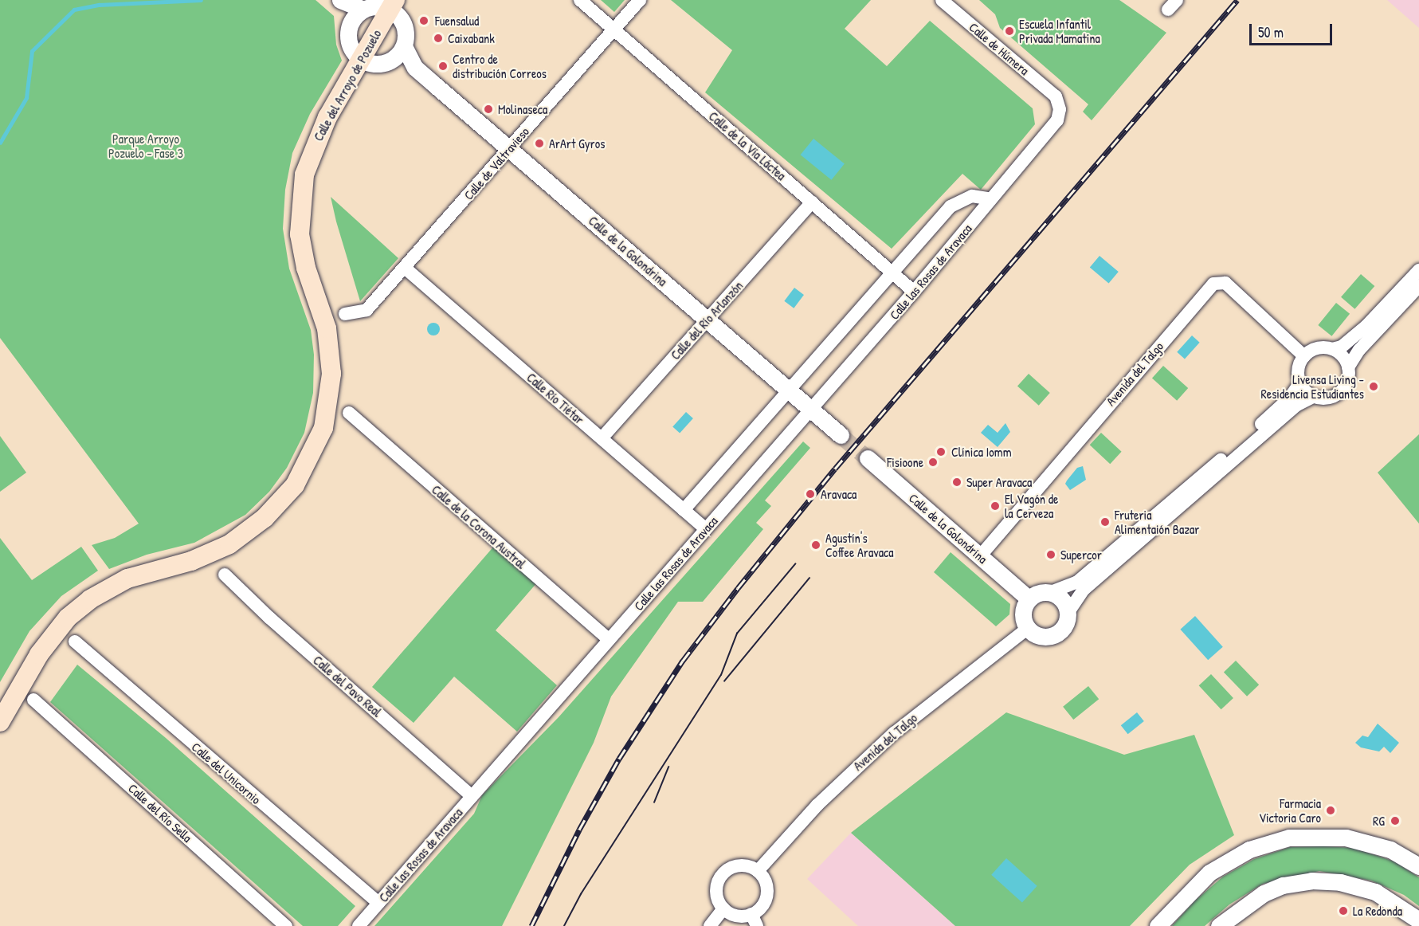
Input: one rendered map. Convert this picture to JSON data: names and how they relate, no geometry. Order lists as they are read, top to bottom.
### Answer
{
  "streets": {
    "main road": ["Calle del Arroyo de Pozuelo"],
    "street": [
      "Calle de Húmera",
      "Calle de la Vía Láctea",
      "Calle de Valtravieso",
      "Calle de la Golondrina",
      "Calle las Rosas de Aravaca",
      "Calle del Río Arlanzón",
      "Avenida del Talgo",
      "Calle Río Tiétar",
      "Calle de la Corona Austral",
      "Calle del Pavo Real",
      "Calle del Unicornio",
      "Calle del Río Sella"
    ]
  },
  "crossings": [
    ["Calle de Húmera", "Calle las Rosas de Aravaca"],
    ["Calle de la Vía Láctea", "Calle de Valtravieso"],
    ["Calle de la Vía Láctea", "Calle las Rosas de Aravaca"],
    ["Calle de la Vía Láctea", "Calle del Río Arlanzón"],
    ["Calle de Valtravieso", "Calle de la Golondrina"],
    ["Calle de Valtravieso", "Calle Río Tiétar"],
    ["Calle de la Golondrina", "Calle las Rosas de Aravaca"],
    ["Calle de la Golondrina", "Calle del Río Arlanzón"],
    ["Calle de la Golondrina", "Avenida del Talgo"],
    ["Calle las Rosas de Aravaca", "Calle Río Tiétar"],
    ["Calle las Rosas de Aravaca", "Calle de la Corona Austral"],
    ["Calle las Rosas de Aravaca", "Calle del Pavo Real"],
    ["Calle las Rosas de Aravaca", "Calle del Unicornio"],
    ["Calle del Río Arlanzón", "Calle Río Tiétar"]
  ],
  "parks": ["Parque Arroyo Pozuelo - Fase 3"],
  "places": [
    "Fuensalud",
    "Escuela Infantil Privada Mamatina",
    "Caixabank",
    "Centro de distribución Correos",
    "Molinaseca",
    "ArArt Gyros",
    "Livensa Living - Residencia Estudiantes",
    "Clínica Iomm",
    "Fisioone",
    "Super Aravaca",
    "Aravaca",
    "El Vagón de la Cerveza",
    "Fruteria Alimentaión Bazar",
    "Agustín's Coffee Aravaca",
    "Supercor",
    "Farmacia Victoria Caro",
    "RG",
    "La Redonda"
  ],
  "scale_bar": "50 m"
}
